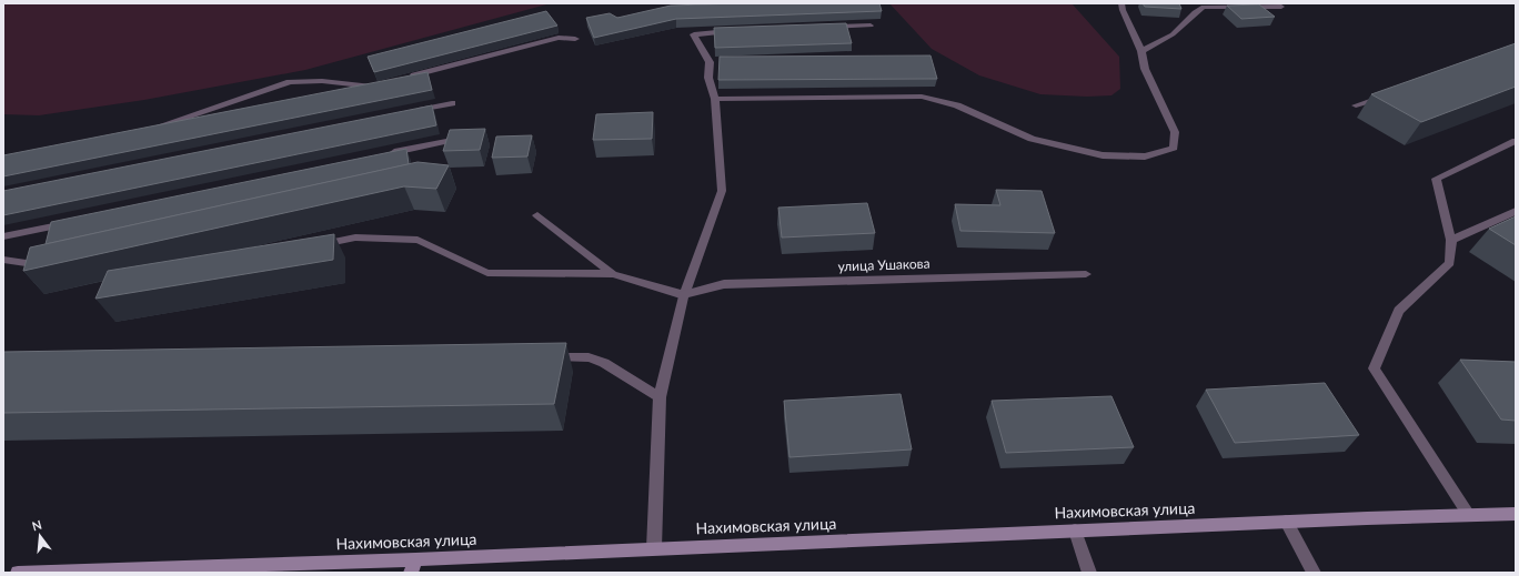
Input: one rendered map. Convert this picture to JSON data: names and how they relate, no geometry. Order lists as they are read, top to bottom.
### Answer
{
  "streets": {
    "main road": ["Нахимовская улица"],
    "street": ["улица Ушакова"]
  },
  "north": "top"
}
